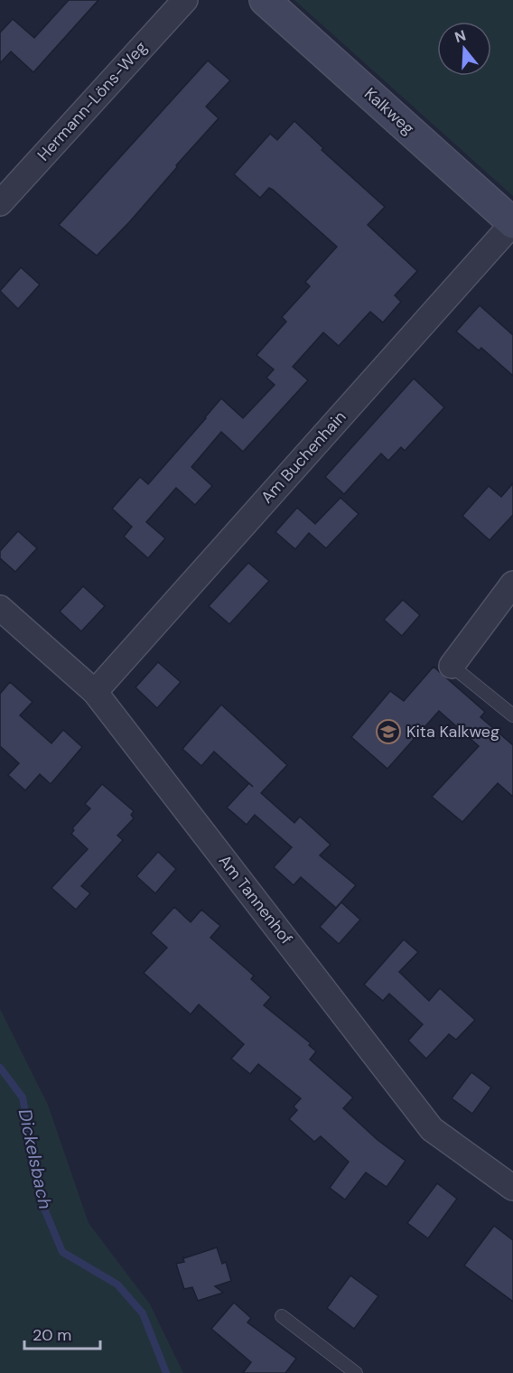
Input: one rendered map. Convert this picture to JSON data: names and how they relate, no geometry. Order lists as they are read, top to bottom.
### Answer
{
  "streets": {
    "street": [
      "Hermann-Löns-Weg",
      "Kalkweg",
      "Am Buchenhain",
      "Am Tannenhof"
    ]
  },
  "crossings": [
    ["Kalkweg", "Am Buchenhain"],
    ["Am Buchenhain", "Am Tannenhof"]
  ],
  "water": ["Dickelsbach"],
  "places": {
    "school or university": ["Kita Kalkweg"]
  },
  "scale_bar": "20 m",
  "north": "top"
}
